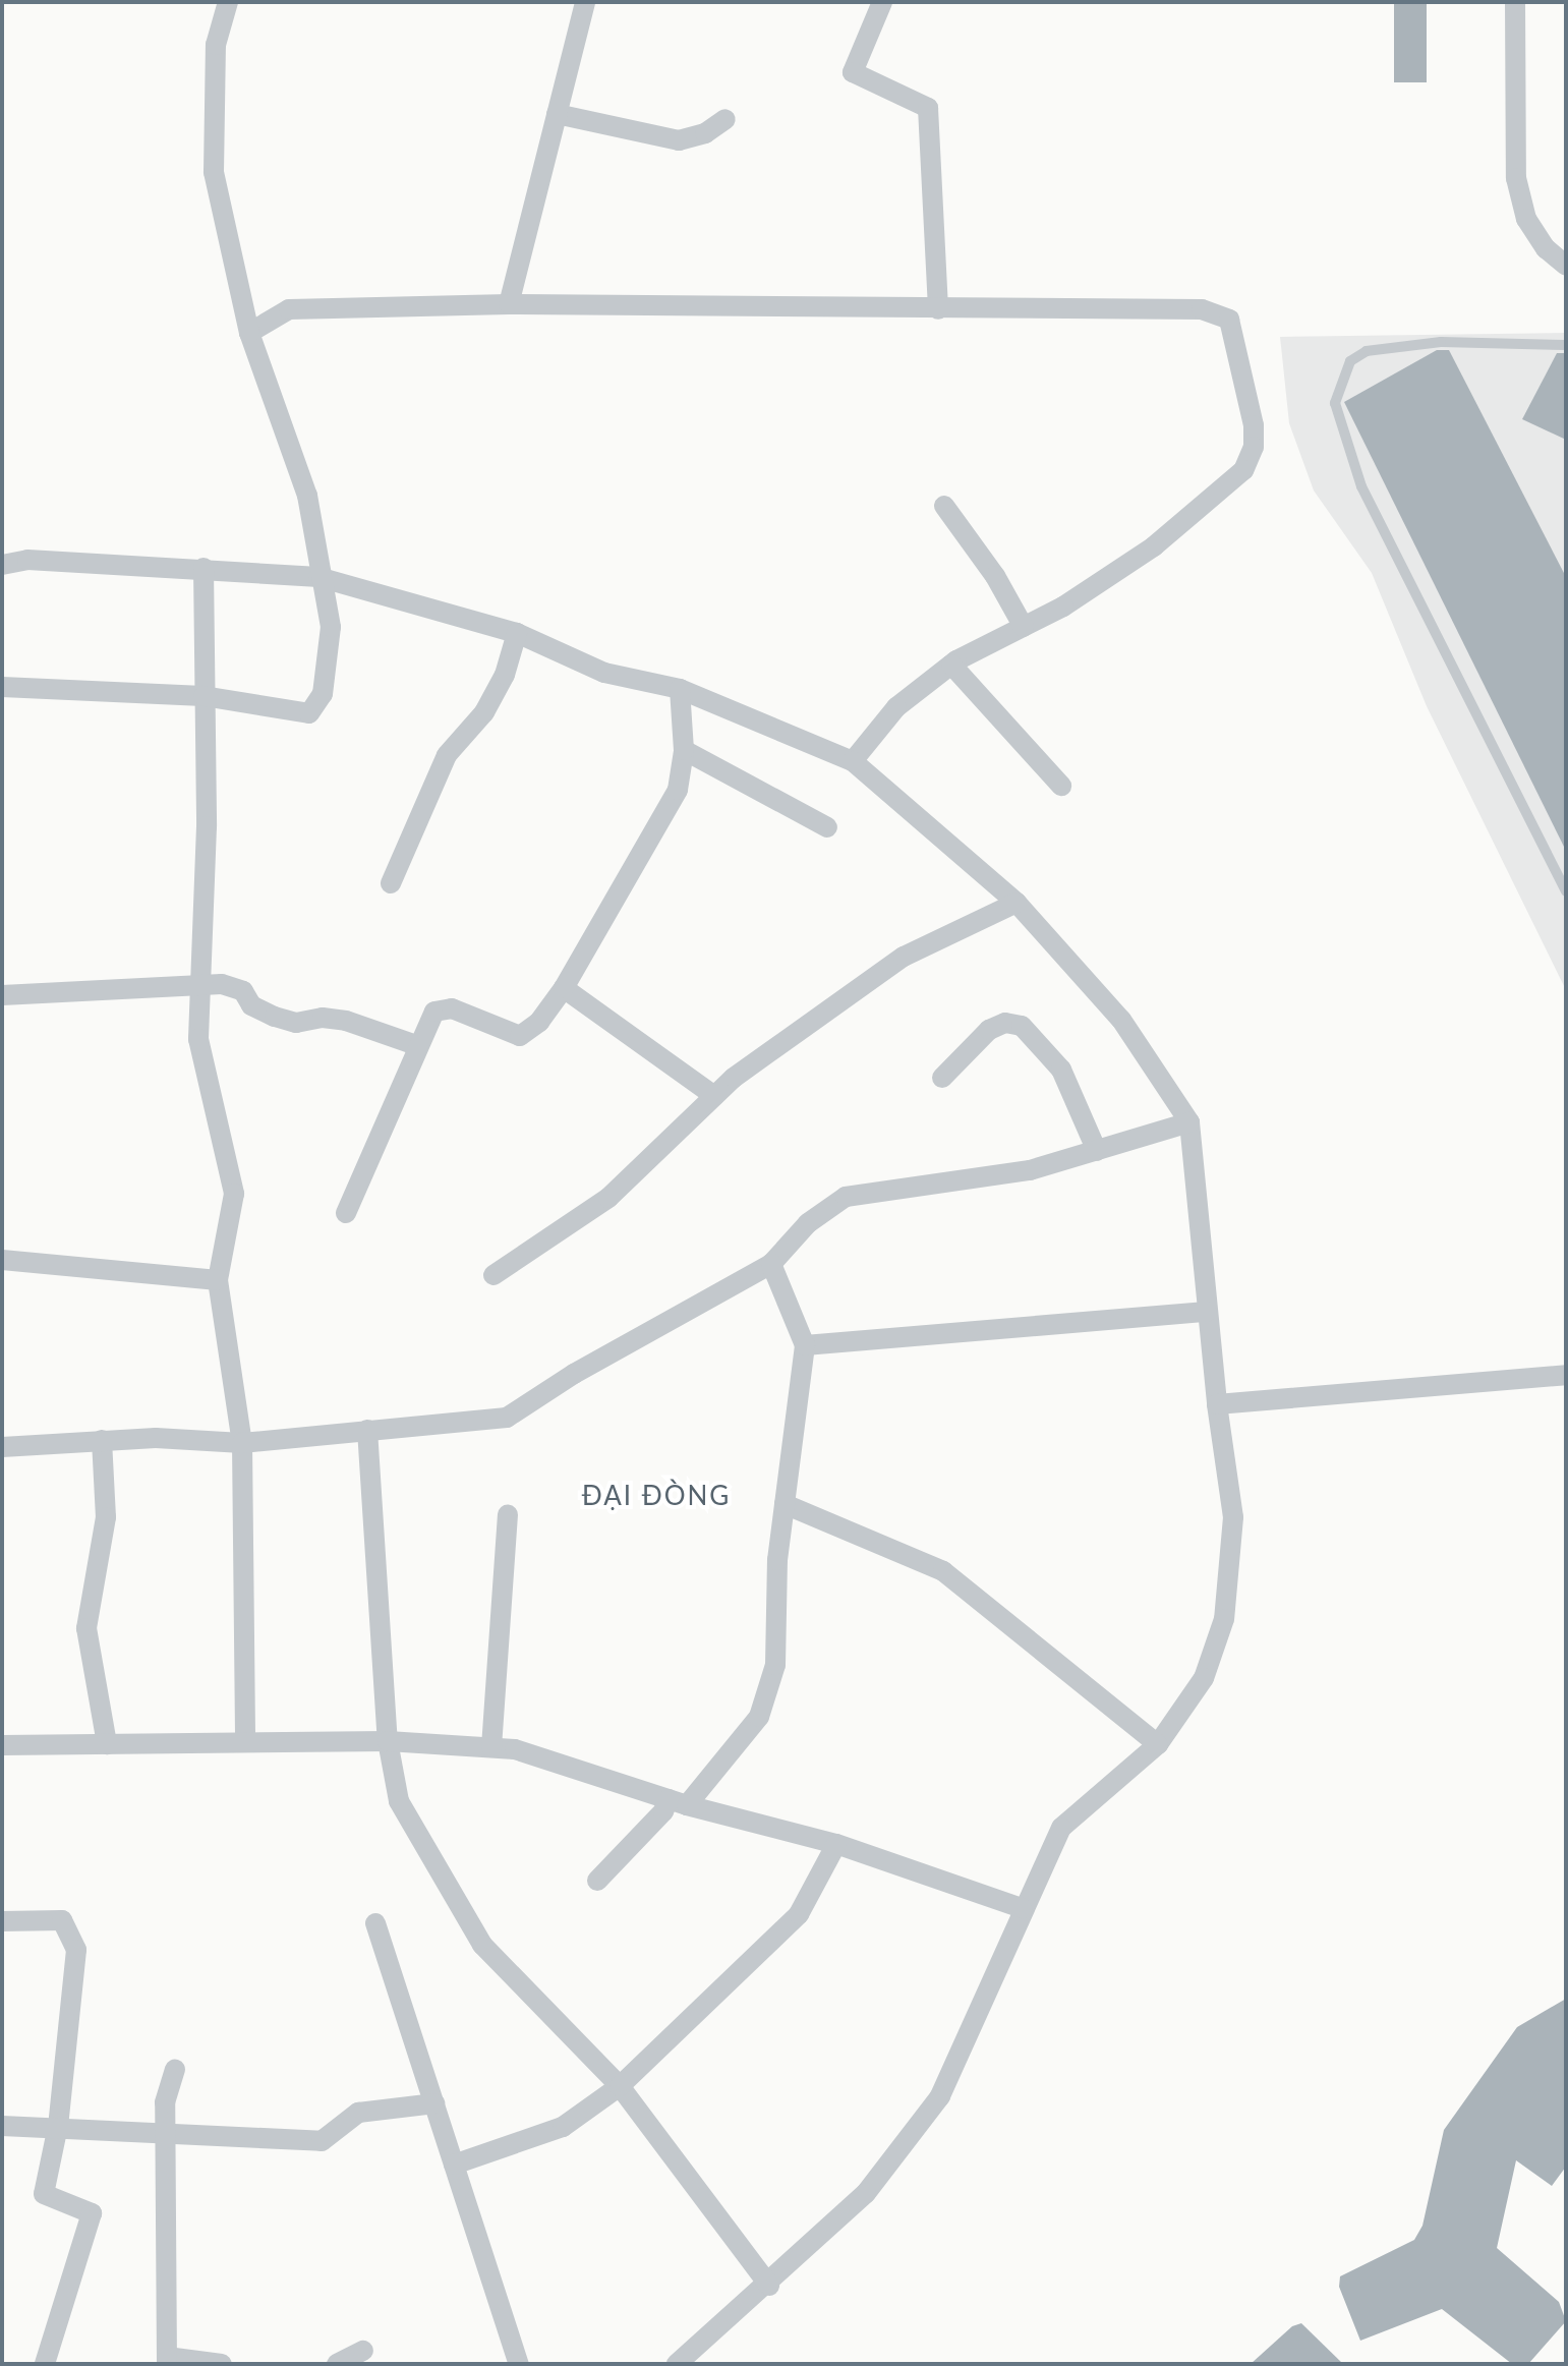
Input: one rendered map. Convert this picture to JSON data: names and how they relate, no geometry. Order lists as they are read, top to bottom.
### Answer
{
  "districts": ["ĐẠI ĐÒNG"]
}
